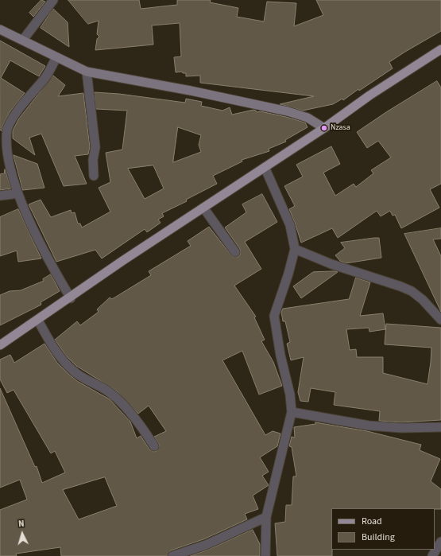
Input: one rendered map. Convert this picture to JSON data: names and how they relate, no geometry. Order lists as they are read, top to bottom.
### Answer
{
  "places": ["Nzasa"],
  "legend": ["Road", "Building"],
  "north": "top"
}
